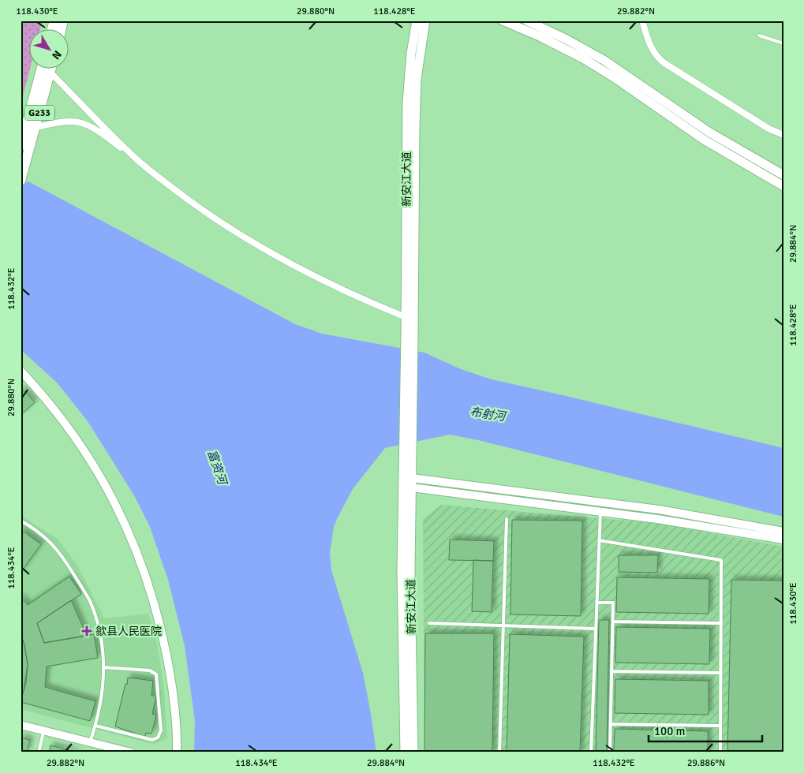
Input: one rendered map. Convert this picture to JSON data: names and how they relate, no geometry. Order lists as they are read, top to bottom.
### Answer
{
  "streets": {
    "highway": ["G233"],
    "main road": ["新安江大道"]
  },
  "water": ["布射河", "富资河"],
  "places": {
    "health": ["歙县人民医院"]
  },
  "scale_bar": "100 m",
  "north": "bottom right",
  "coordinates": [
    "118.430°E",
    "29.880°N",
    "118.428°E",
    "29.882°N",
    "29.884°N",
    "118.432°E",
    "118.434°E",
    "29.886°N"
  ]
}
